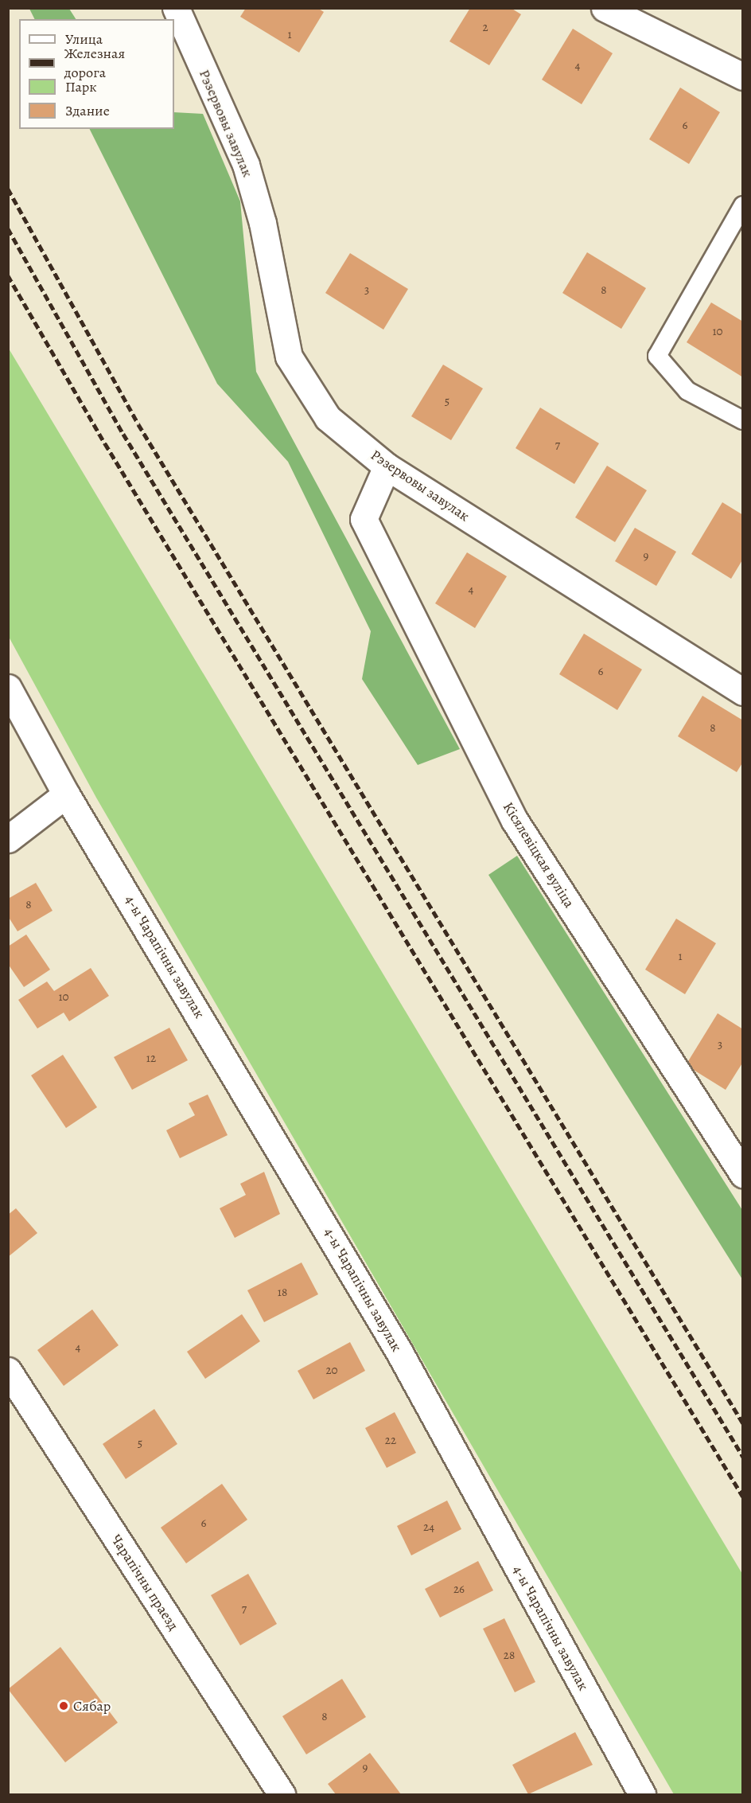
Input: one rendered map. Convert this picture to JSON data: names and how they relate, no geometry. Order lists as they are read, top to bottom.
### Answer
{
  "streets": {
    "street": [
      "Рэзервовы завулак",
      "Кісялевіцкая вуліца",
      "4-ы Чарапічны завулак",
      "Чарапічны праезд"
    ]
  },
  "crossings": [
    ["Рэзервовы завулак", "Кісялевіцкая вуліца"]
  ],
  "places": ["Сябар"],
  "house_numbers": [
    "2",
    "1",
    "4",
    "6",
    "3",
    "8",
    "10",
    "5",
    "7",
    "9",
    "4",
    "6",
    "8",
    "8",
    "1",
    "10",
    "3",
    "12",
    "18",
    "4",
    "20",
    "22",
    "5",
    "6",
    "24",
    "26",
    "7",
    "28",
    "8",
    "9"
  ],
  "legend": [
    "Улица",
    "Железная дорога",
    "Парк",
    "Здание"
  ]
}
